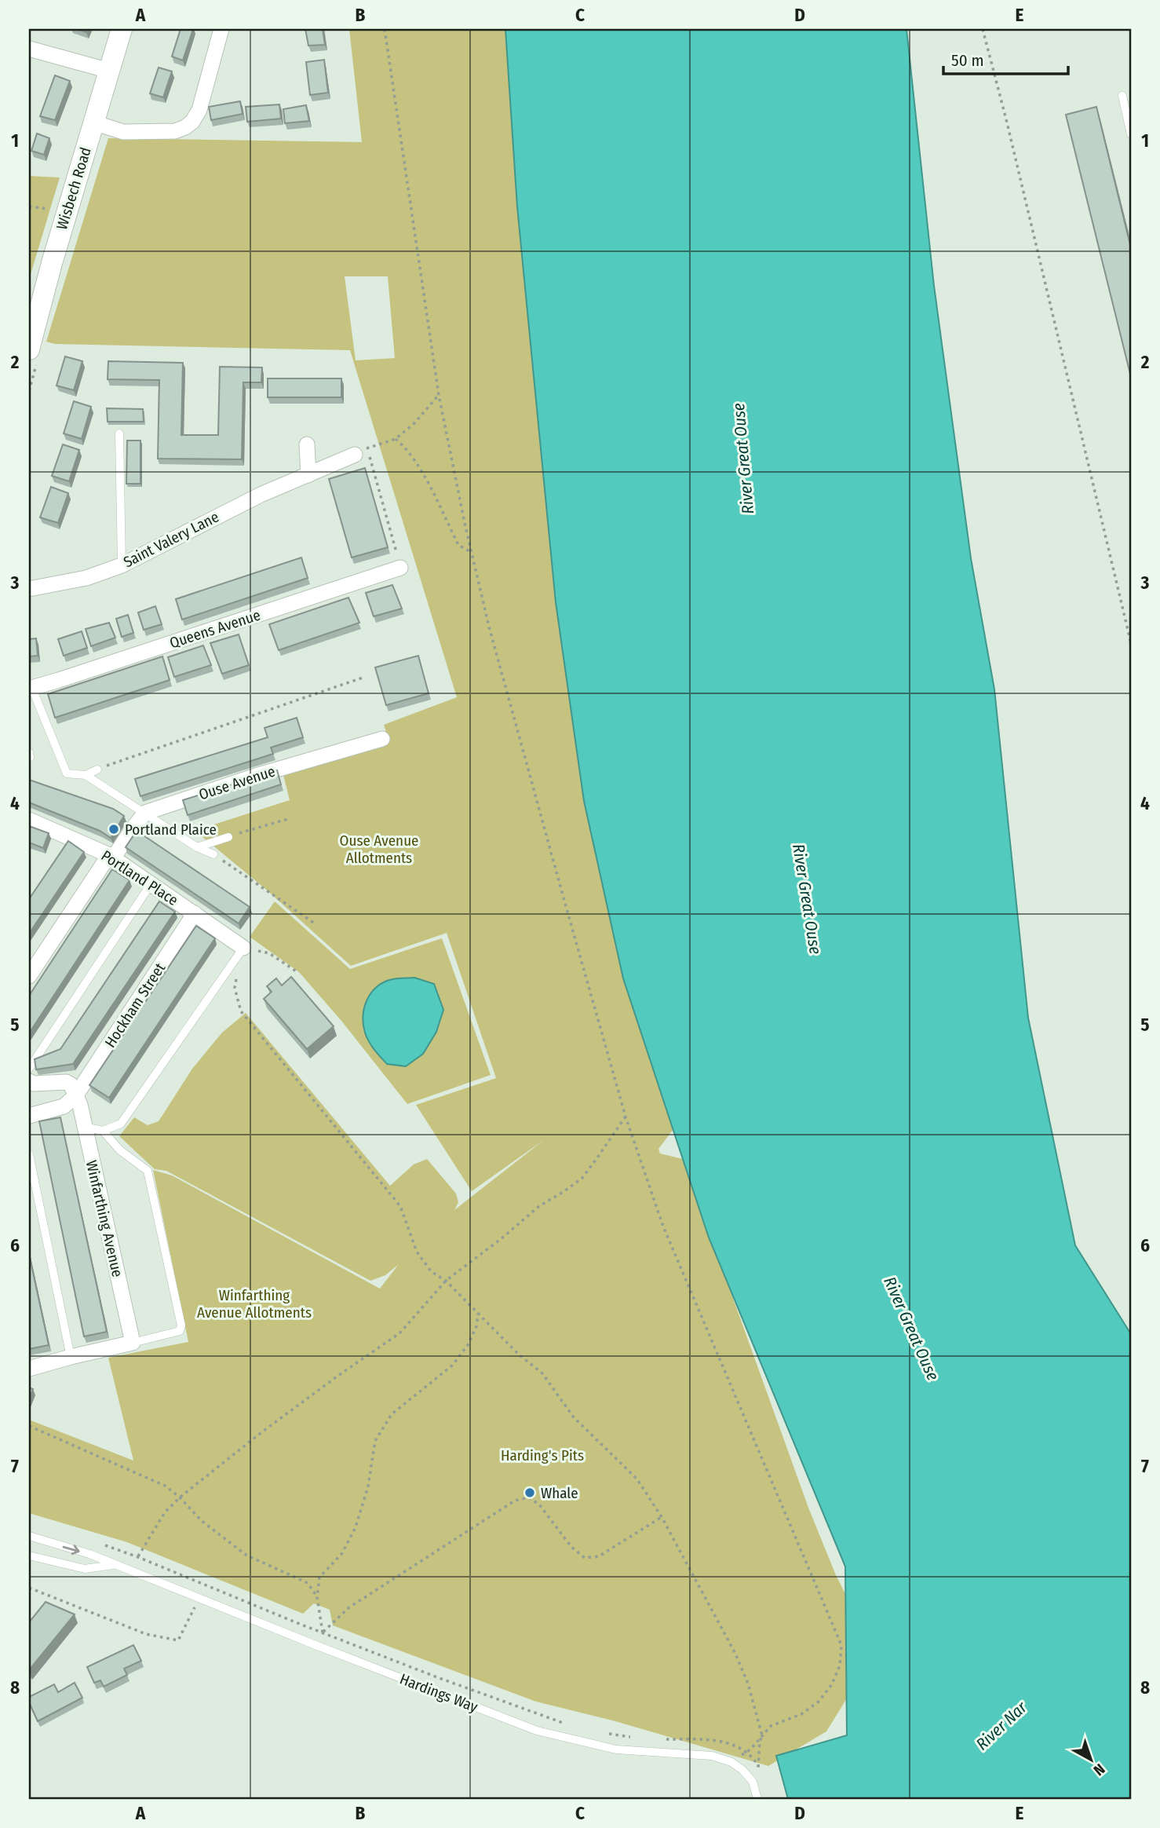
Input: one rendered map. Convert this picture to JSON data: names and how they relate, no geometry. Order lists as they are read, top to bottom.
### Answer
{
  "streets": {
    "street": [
      "Wisbech Road",
      "Saint Valery Lane",
      "Queens Avenue",
      "Ouse Avenue",
      "Portland Place",
      "Hockham Street",
      "Winfarthing Avenue"
    ],
    "lane": ["Hardings Way"]
  },
  "crossings": [
    ["Portland Place", "Hockham Street"],
    ["Hockham Street", "Winfarthing Avenue"]
  ],
  "water": ["River Great Ouse", "River Nar"],
  "parks": ["Ouse Avenue Allotments", "Winfarthing Avenue Allotments", "Harding's Pits"],
  "places": ["Portland Plaice", "Whale"],
  "scale_bar": "50 m",
  "north": "bottom right",
  "grid": {
    "columns": [
      "A",
      "B",
      "C",
      "D",
      "E"
    ],
    "rows": [
      "1",
      "2",
      "3",
      "4",
      "5",
      "6",
      "7",
      "8"
    ]
  }
}
